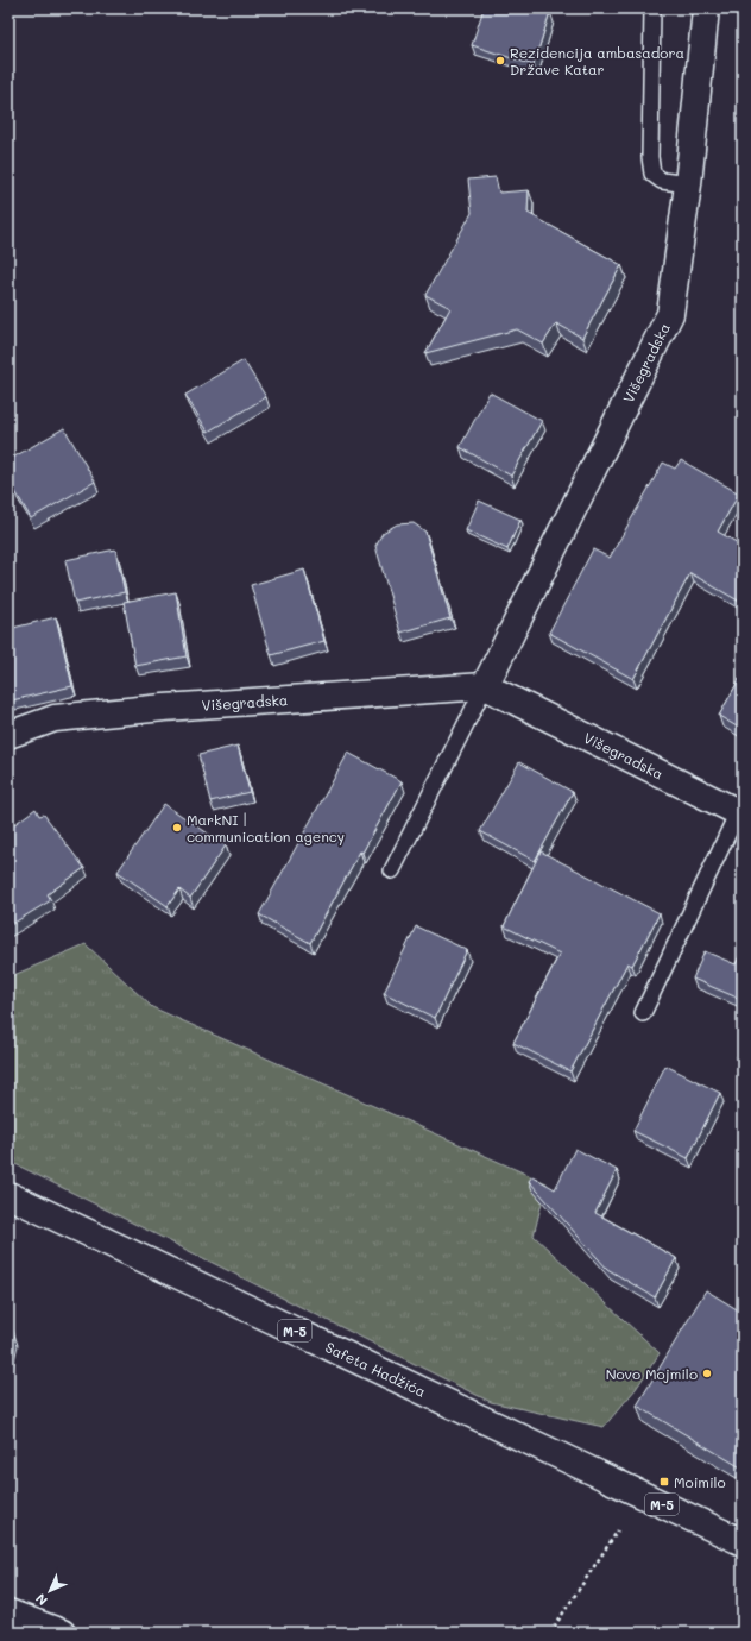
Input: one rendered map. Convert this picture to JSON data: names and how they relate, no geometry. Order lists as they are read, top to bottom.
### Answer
{
  "streets": {
    "street": ["Višegradska", "M-5", "Safeta Hadžića"]
  },
  "places": {
    "other": ["Rezidencija ambasadora Države Katar", "MarkNI | communication agency", "Novo Mojmilo"],
    "transit": ["Moimilo"]
  },
  "north": "bottom left"
}
